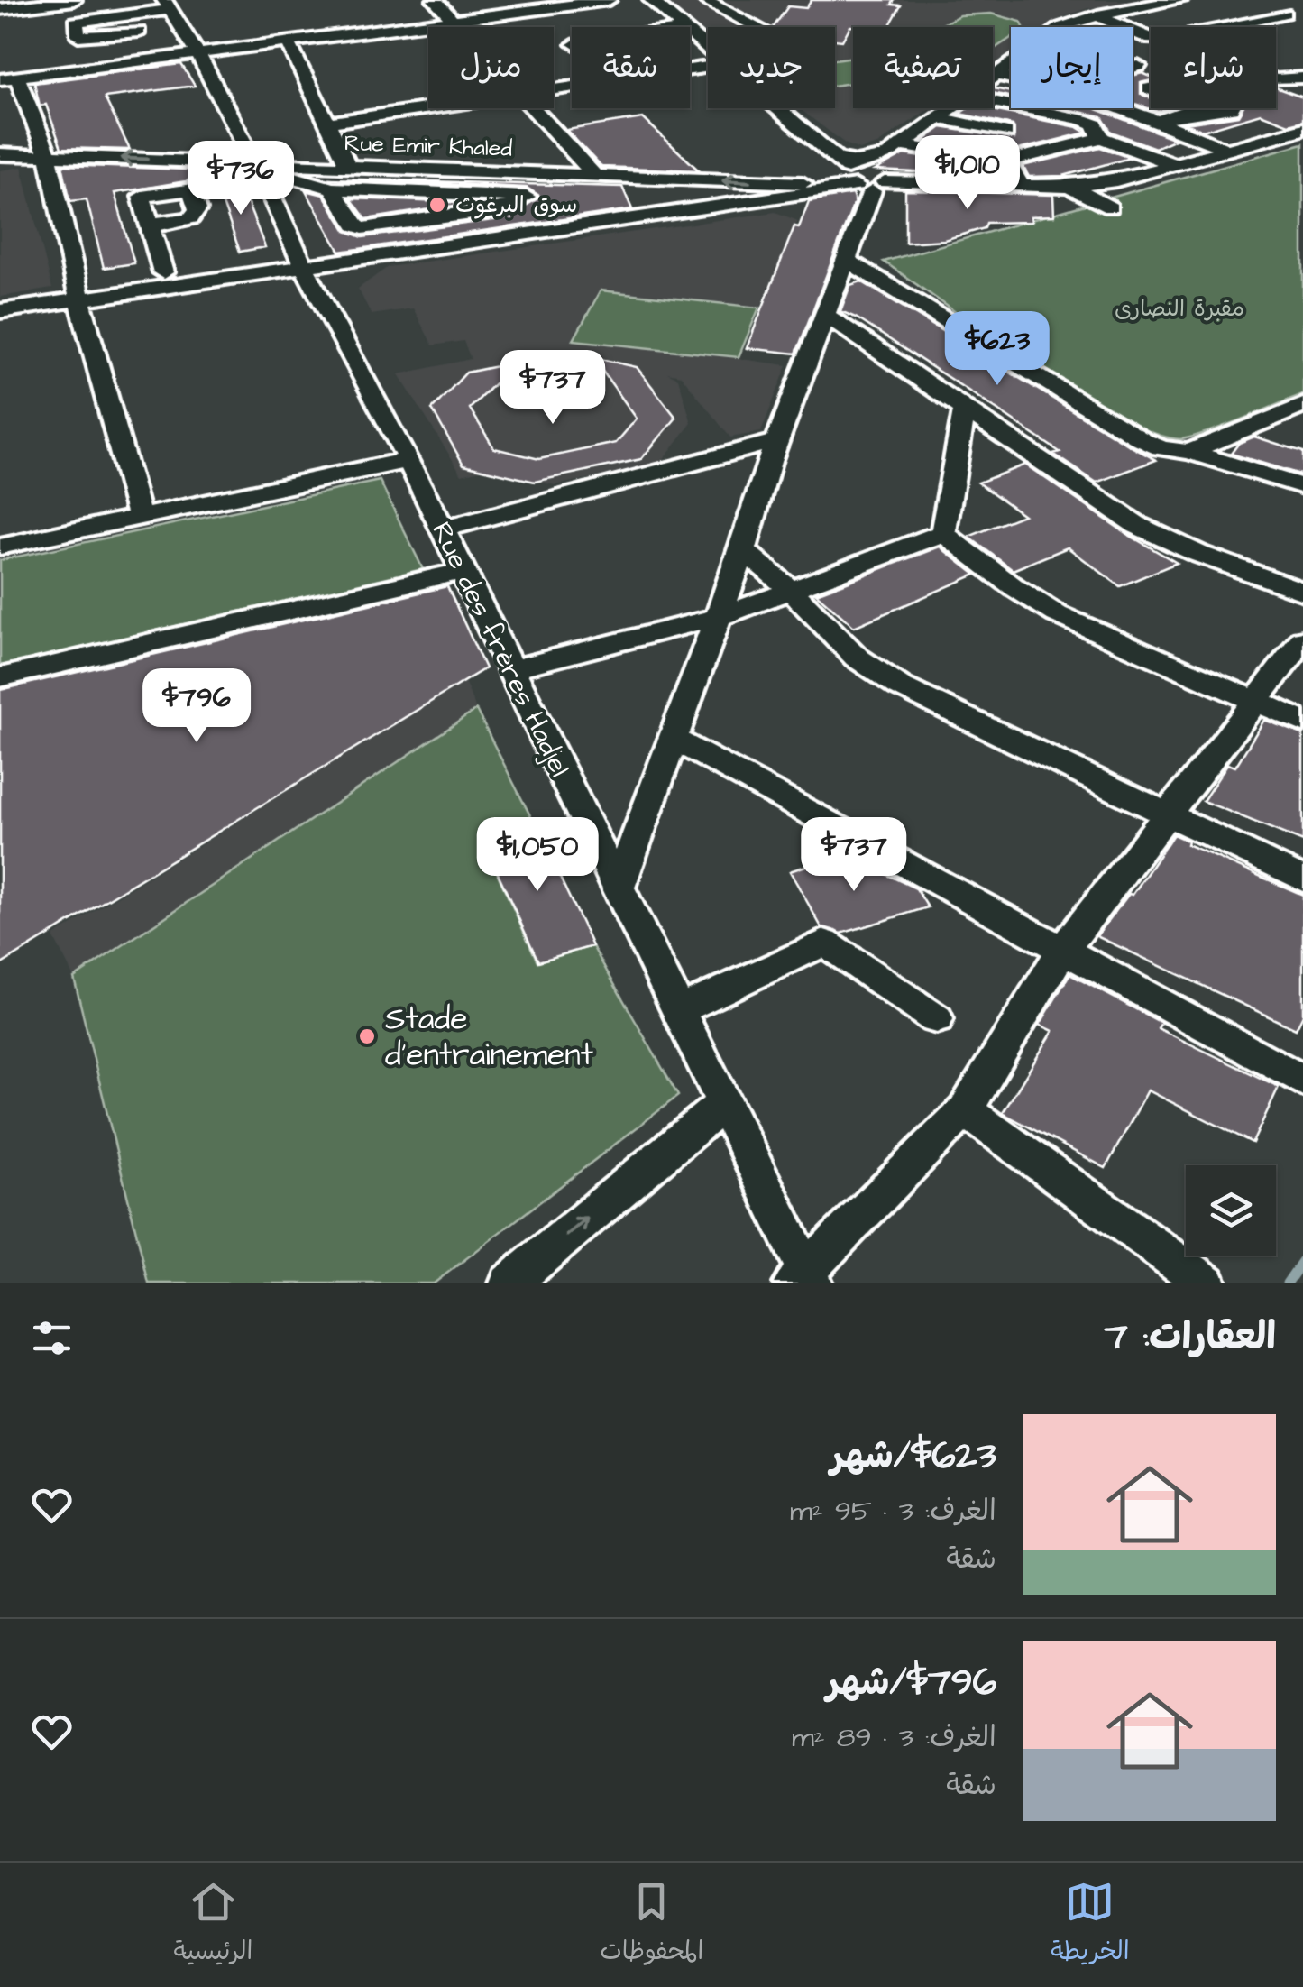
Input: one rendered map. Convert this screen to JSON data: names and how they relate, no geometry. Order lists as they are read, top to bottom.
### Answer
{
  "streets": {
    "street": ["Rue Emir Khaled", "Rue des frères Hadjel"]
  },
  "crossings": [
    ["Rue Emir Khaled", "Rue des frères Hadjel"]
  ],
  "parks": ["مقبرة النصارى"],
  "places": ["سوق البرغوث", "Stade d'entrainement"],
  "page": {
    "chip": [
      "شراء",
      "إيجار",
      "تصفية",
      "جديد",
      "شقة",
      "منزل"
    ],
    "price": [
      "$1,010",
      "$736",
      "$623",
      "$737",
      "$796",
      "$1,050",
      "$737"
    ],
    "heading": "العقارات: 7",
    "list": [
      {
        "name": "$623/شهر",
        "note": "الغرف: 3 · 95 m² · شقة"
      },
      {
        "name": "$796/شهر",
        "note": "الغرف: 3 · 89 m² · شقة"
      }
    ],
    "tabs": ["الخريطة", "المحفوظات", "الرئيسية"]
  }
}
